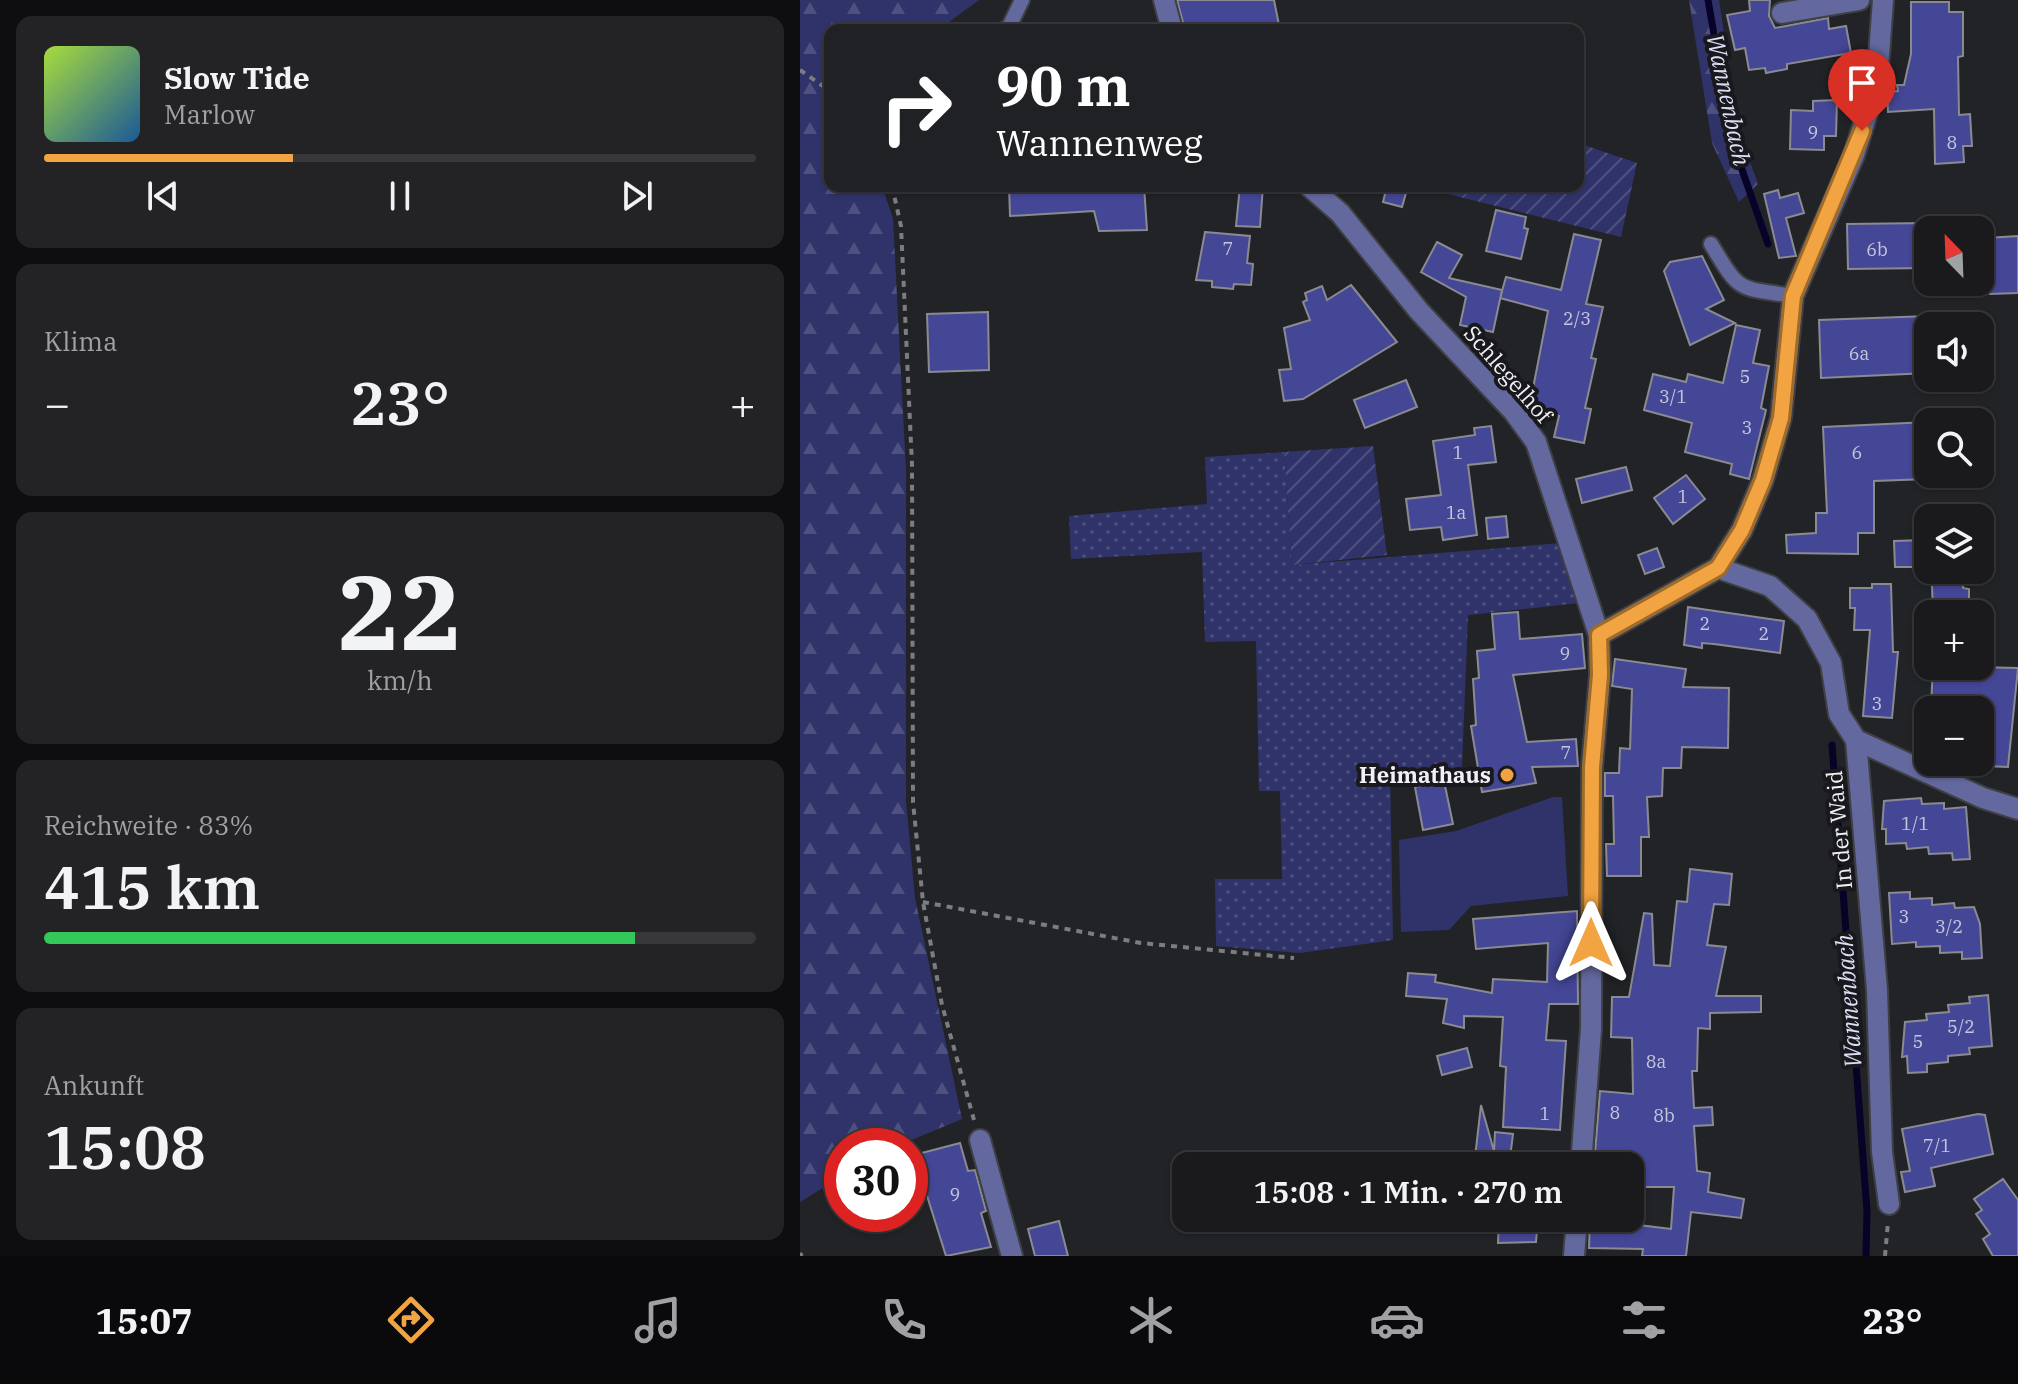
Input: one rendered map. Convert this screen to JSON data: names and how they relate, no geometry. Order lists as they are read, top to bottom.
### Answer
{
  "streets": {
    "street": ["Schlegelhof", "In der Waid"]
  },
  "water": ["Wannenbach"],
  "places": ["Heimathaus"],
  "house_numbers": [
    "9",
    "8",
    "7",
    "6b",
    "2/3",
    "6a",
    "5",
    "3/1",
    "3",
    "1",
    "6",
    "1",
    "1a",
    "2",
    "2",
    "9",
    "3",
    "7",
    "1/1",
    "3",
    "3/2",
    "5/2",
    "5",
    "8a",
    "8",
    "1",
    "8b",
    "7/1",
    "9"
  ],
  "north": "top left",
  "page": {
    "turn": ["90 m", "Wannenweg"],
    "song": ["Slow Tide", "Marlow"],
    "map_buttons": ["+", "−"],
    "tile": [
      "Klima",
      ["22", "km/h"],
      ["Reichweite · 83%", "415 km"],
      ["Ankunft", "15:08"]
    ],
    "heat": ["−", "23°", "+"],
    "limit": "30",
    "trip": "15:08 · 1 Min. · 270 m",
    "tabs": ["15:07", "23°"]
  }
}
